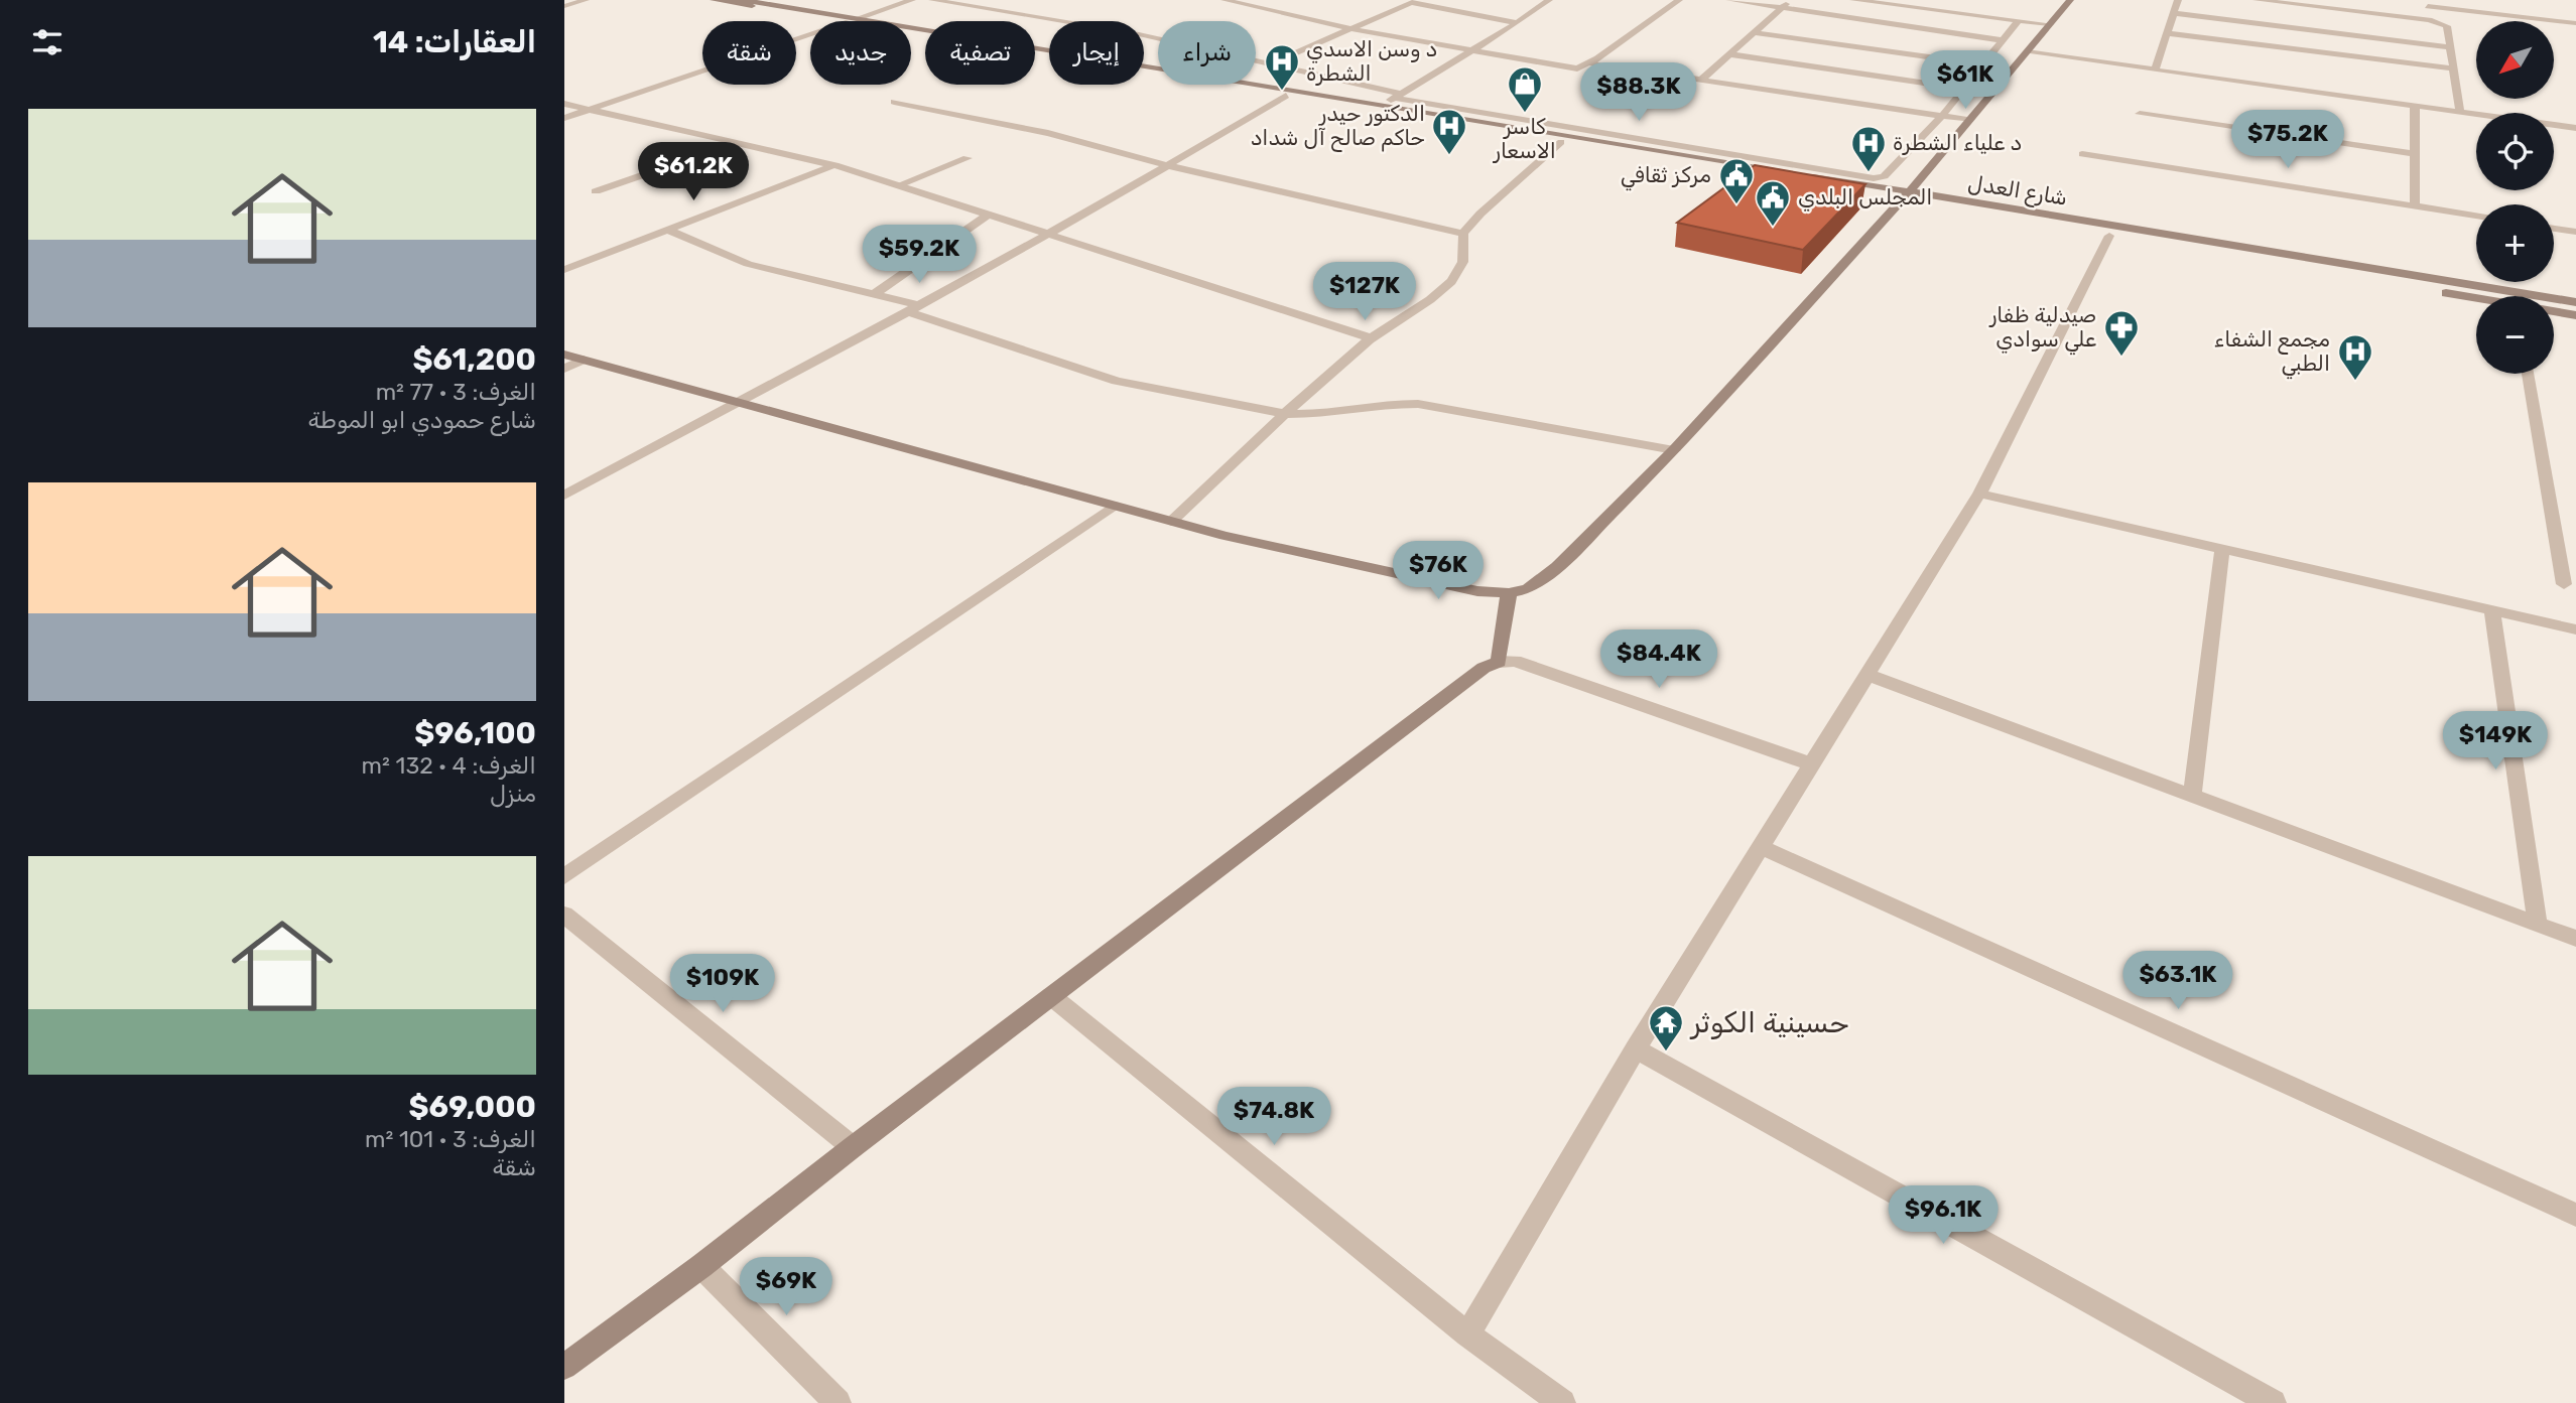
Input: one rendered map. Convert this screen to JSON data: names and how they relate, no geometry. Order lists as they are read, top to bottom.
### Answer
{
  "streets": {
    "street": ["شارع العدل"]
  },
  "places": {
    "hospital": [
      "د وسن الاسدي الشطرة",
      "الدكتور حيدر حاكم صالح آل شداد",
      "د علياء الشطرة",
      "مجمع الشفاء الطبي"
    ],
    "shop": ["كاسر الاسعار"],
    "public building": ["مركز ثقافي", "المجلس البلدي"],
    "pharmacy": ["صيدلية ظفار علي سوادي"],
    "temple": ["حسينية الكوثر"]
  },
  "north": "bottom left",
  "page": {
    "heading": "العقارات: 14",
    "map_buttons": ["+", "−"],
    "chip": [
      "شراء",
      "إيجار",
      "تصفية",
      "جديد",
      "شقة"
    ],
    "price": [
      "$61K",
      "$88.3K",
      "$75.2K",
      "$61.2K",
      "$59.2K",
      "$127K",
      "$76K",
      "$84.4K",
      "$149K",
      "$63.1K",
      "$109K",
      "$74.8K",
      "$96.1K",
      "$69K"
    ],
    "list": [
      {
        "name": "$61,200",
        "note": "الغرف: 3 · 77 m² · شارع حمودي ابو الموطة"
      },
      {
        "name": "$96,100",
        "note": "الغرف: 4 · 132 m² · منزل"
      },
      {
        "name": "$69,000",
        "note": "الغرف: 3 · 101 m² · شقة"
      }
    ]
  }
}
